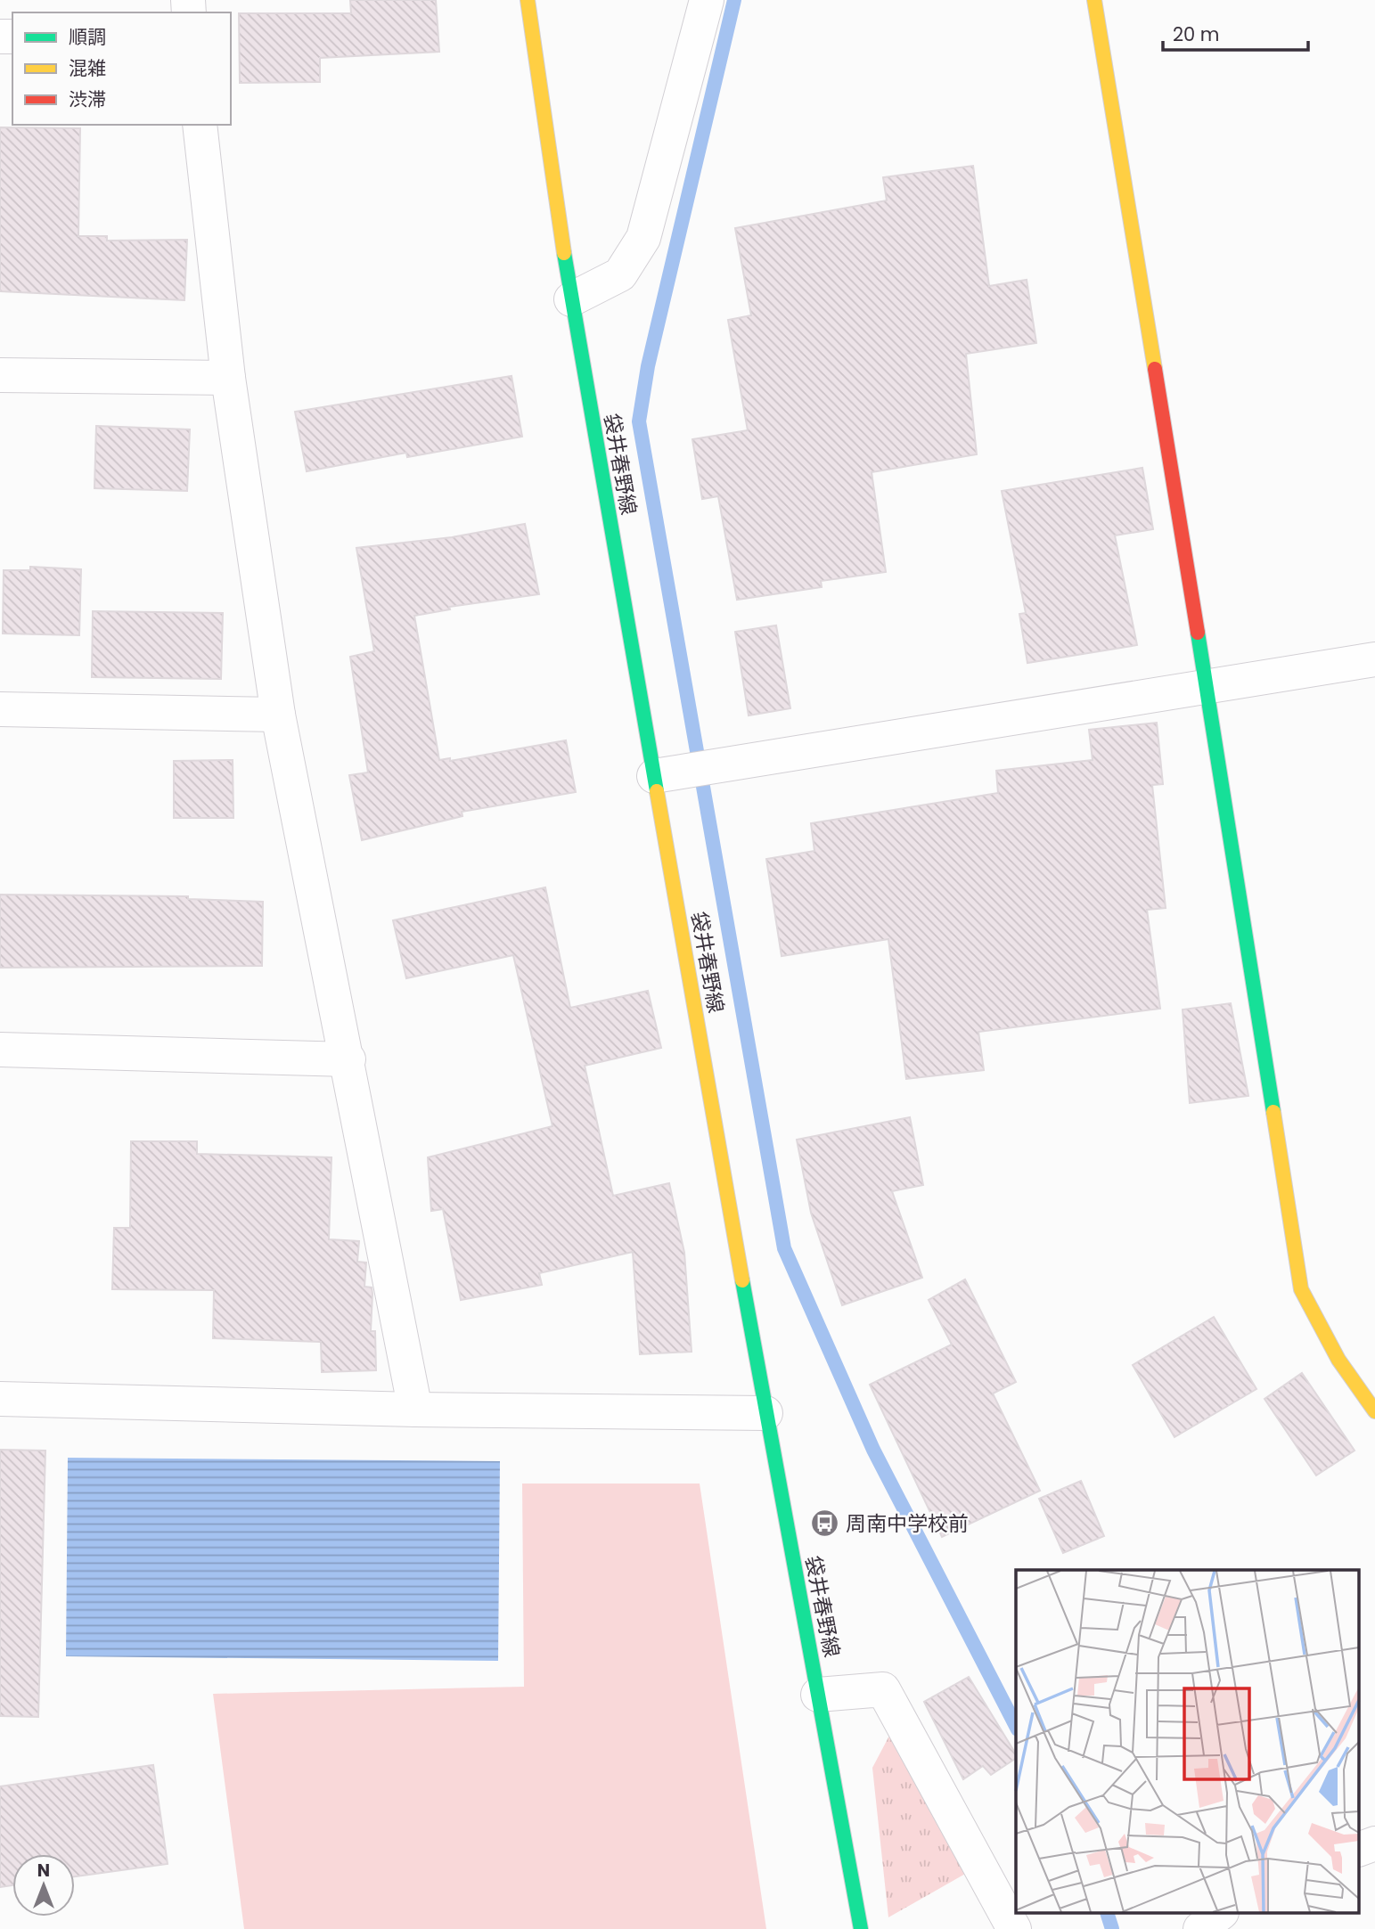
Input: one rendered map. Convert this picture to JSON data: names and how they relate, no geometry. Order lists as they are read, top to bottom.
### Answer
{
  "streets": {
    "main road": ["袋井春野線"]
  },
  "places": {
    "bus stop": ["周南中学校前"]
  },
  "legend": ["順調", "混雑", "渋滞"],
  "scale_bar": "20 m",
  "north": "top"
}
